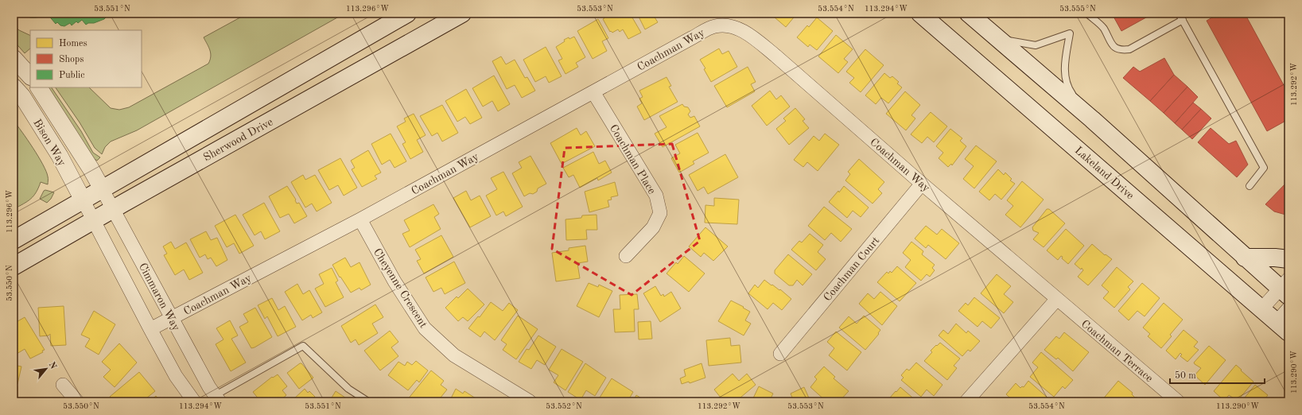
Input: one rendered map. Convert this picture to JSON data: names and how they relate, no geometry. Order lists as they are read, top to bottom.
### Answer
{
  "streets": {
    "main road": ["Sherwood Drive", "Lakeland Drive"],
    "street": [
      "Coachman Way",
      "Bison Way",
      "Coachman Place",
      "Coachman Court",
      "Cheyenne Crescent",
      "Cimmaron Way",
      "Coachman Terrace"
    ]
  },
  "crossings": [
    ["Coachman Way", "Coachman Place"],
    ["Coachman Way", "Coachman Court"],
    ["Coachman Way", "Cheyenne Crescent"],
    ["Coachman Way", "Cimmaron Way"],
    ["Coachman Way", "Coachman Terrace"],
    ["Sherwood Drive", "Cimmaron Way"],
    ["Bison Way", "Cimmaron Way"]
  ],
  "legend": ["Homes", "Shops", "Public"],
  "scale_bar": "50 m",
  "north": "top right",
  "coordinates": [
    "53.551°N",
    "113.296°W",
    "53.553°N",
    "53.554°N",
    "113.294°W",
    "53.555°N",
    "113.292°W",
    "53.550°N",
    "113.290°W",
    "53.552°N"
  ]
}
